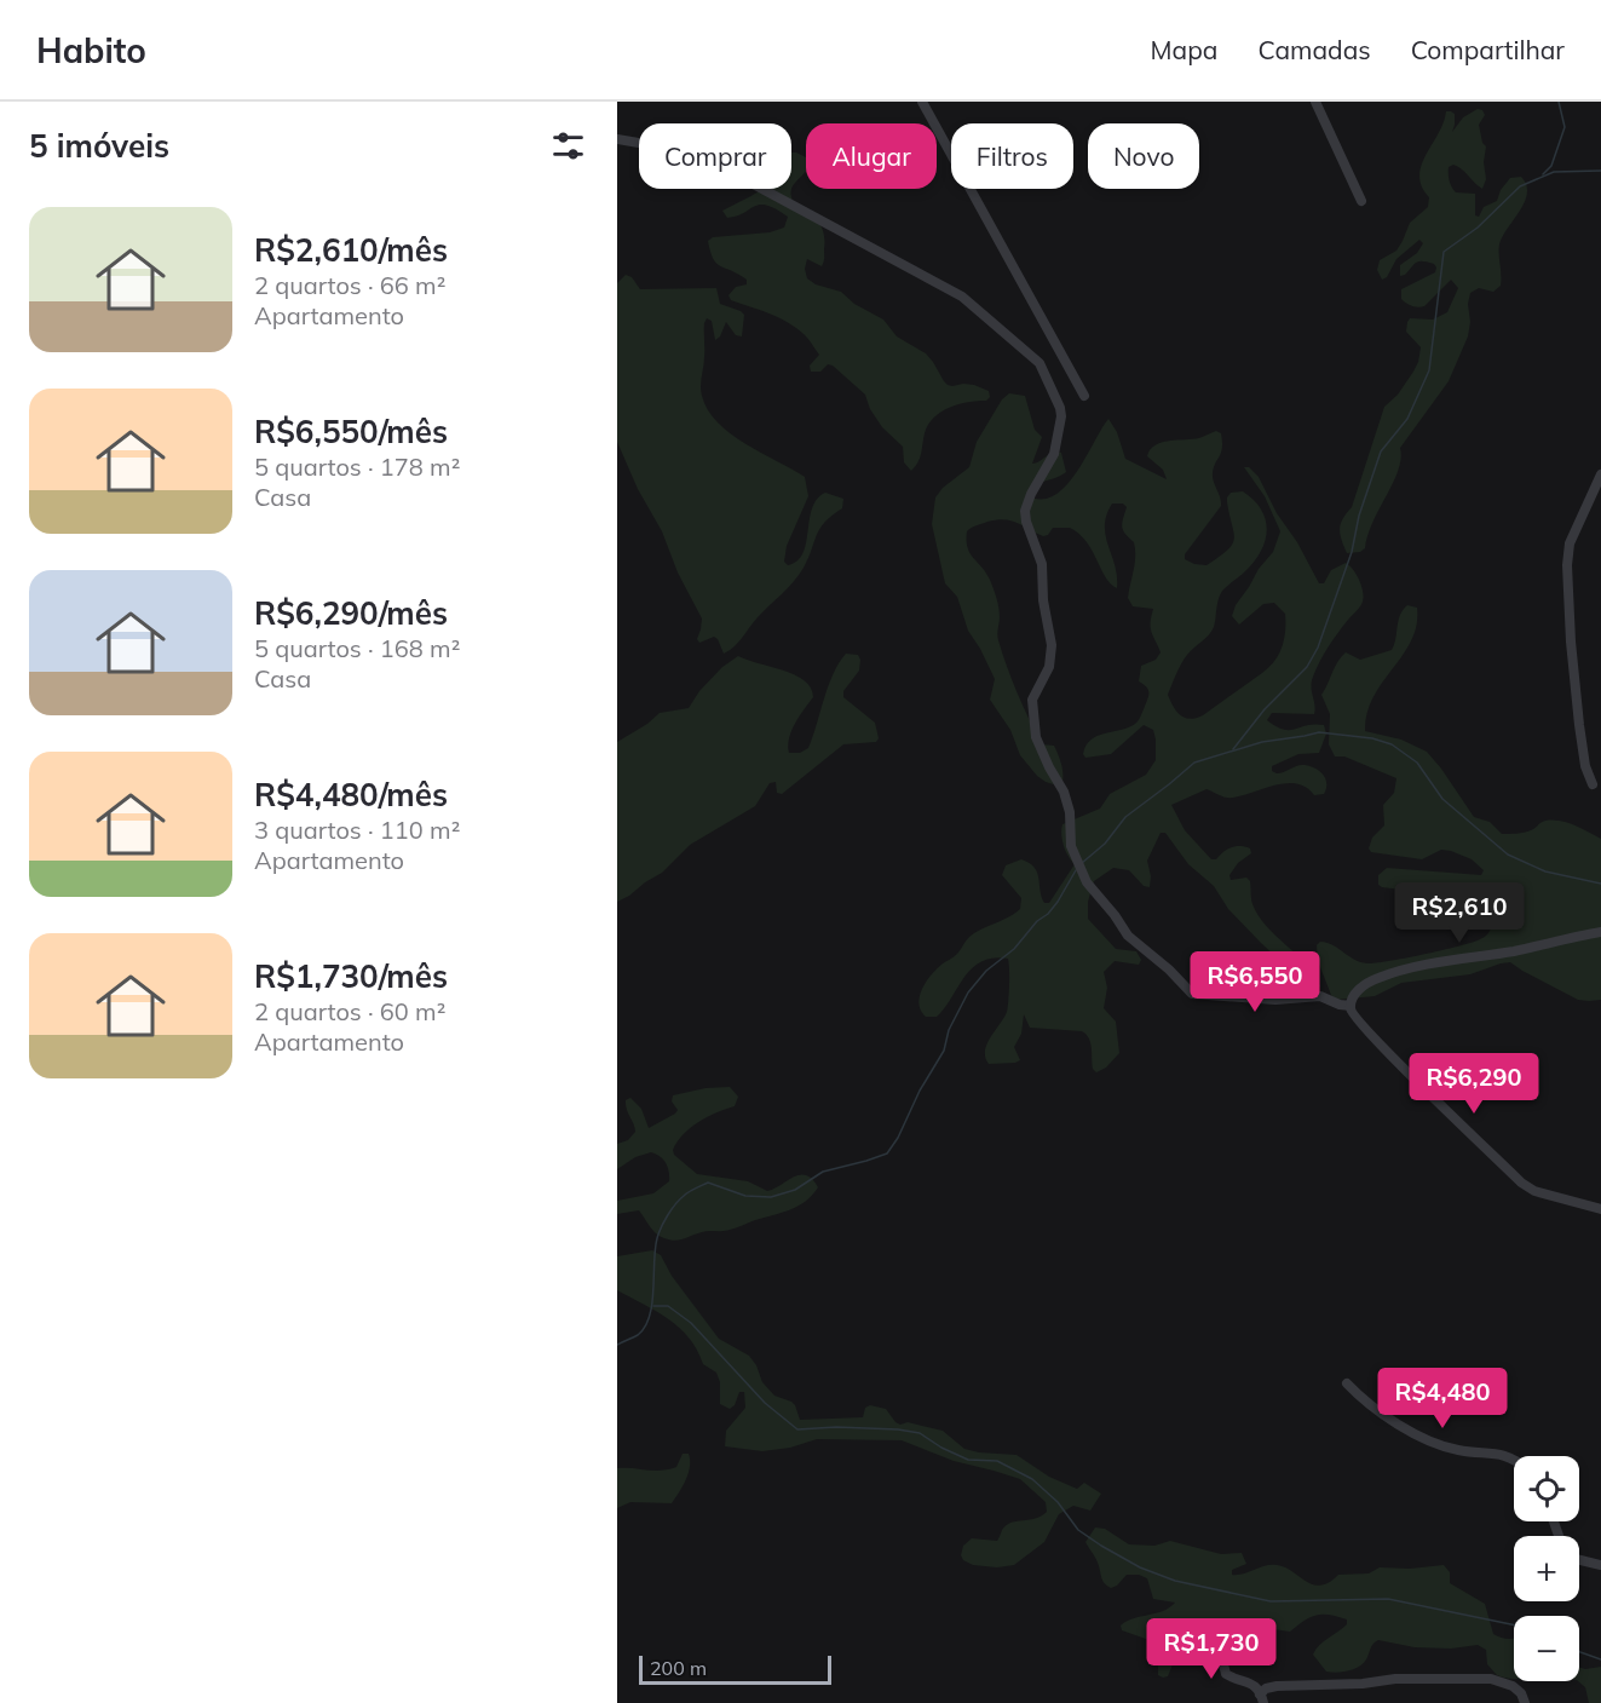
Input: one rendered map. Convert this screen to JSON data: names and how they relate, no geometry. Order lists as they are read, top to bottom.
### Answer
{
  "scale_bar": "200 m",
  "page": {
    "header": "Habito",
    "nav": ["Mapa", "Camadas", "Compartilhar"],
    "heading": "5 imóveis",
    "chip": [
      "Comprar",
      "Alugar",
      "Filtros",
      "Novo"
    ],
    "list": [
      {
        "name": "R$2,610/mês",
        "note": "2 quartos · 66 m² · Apartamento"
      },
      {
        "name": "R$6,550/mês",
        "note": "5 quartos · 178 m² · Casa"
      },
      {
        "name": "R$6,290/mês",
        "note": "5 quartos · 168 m² · Casa"
      },
      {
        "name": "R$4,480/mês",
        "note": "3 quartos · 110 m² · Apartamento"
      },
      {
        "name": "R$1,730/mês",
        "note": "2 quartos · 60 m² · Apartamento"
      }
    ],
    "price": [
      "R$2,610",
      "R$6,550",
      "R$6,290",
      "R$4,480",
      "R$1,730"
    ],
    "map_buttons": ["+", "−"],
    "scale": "200 m"
  }
}
